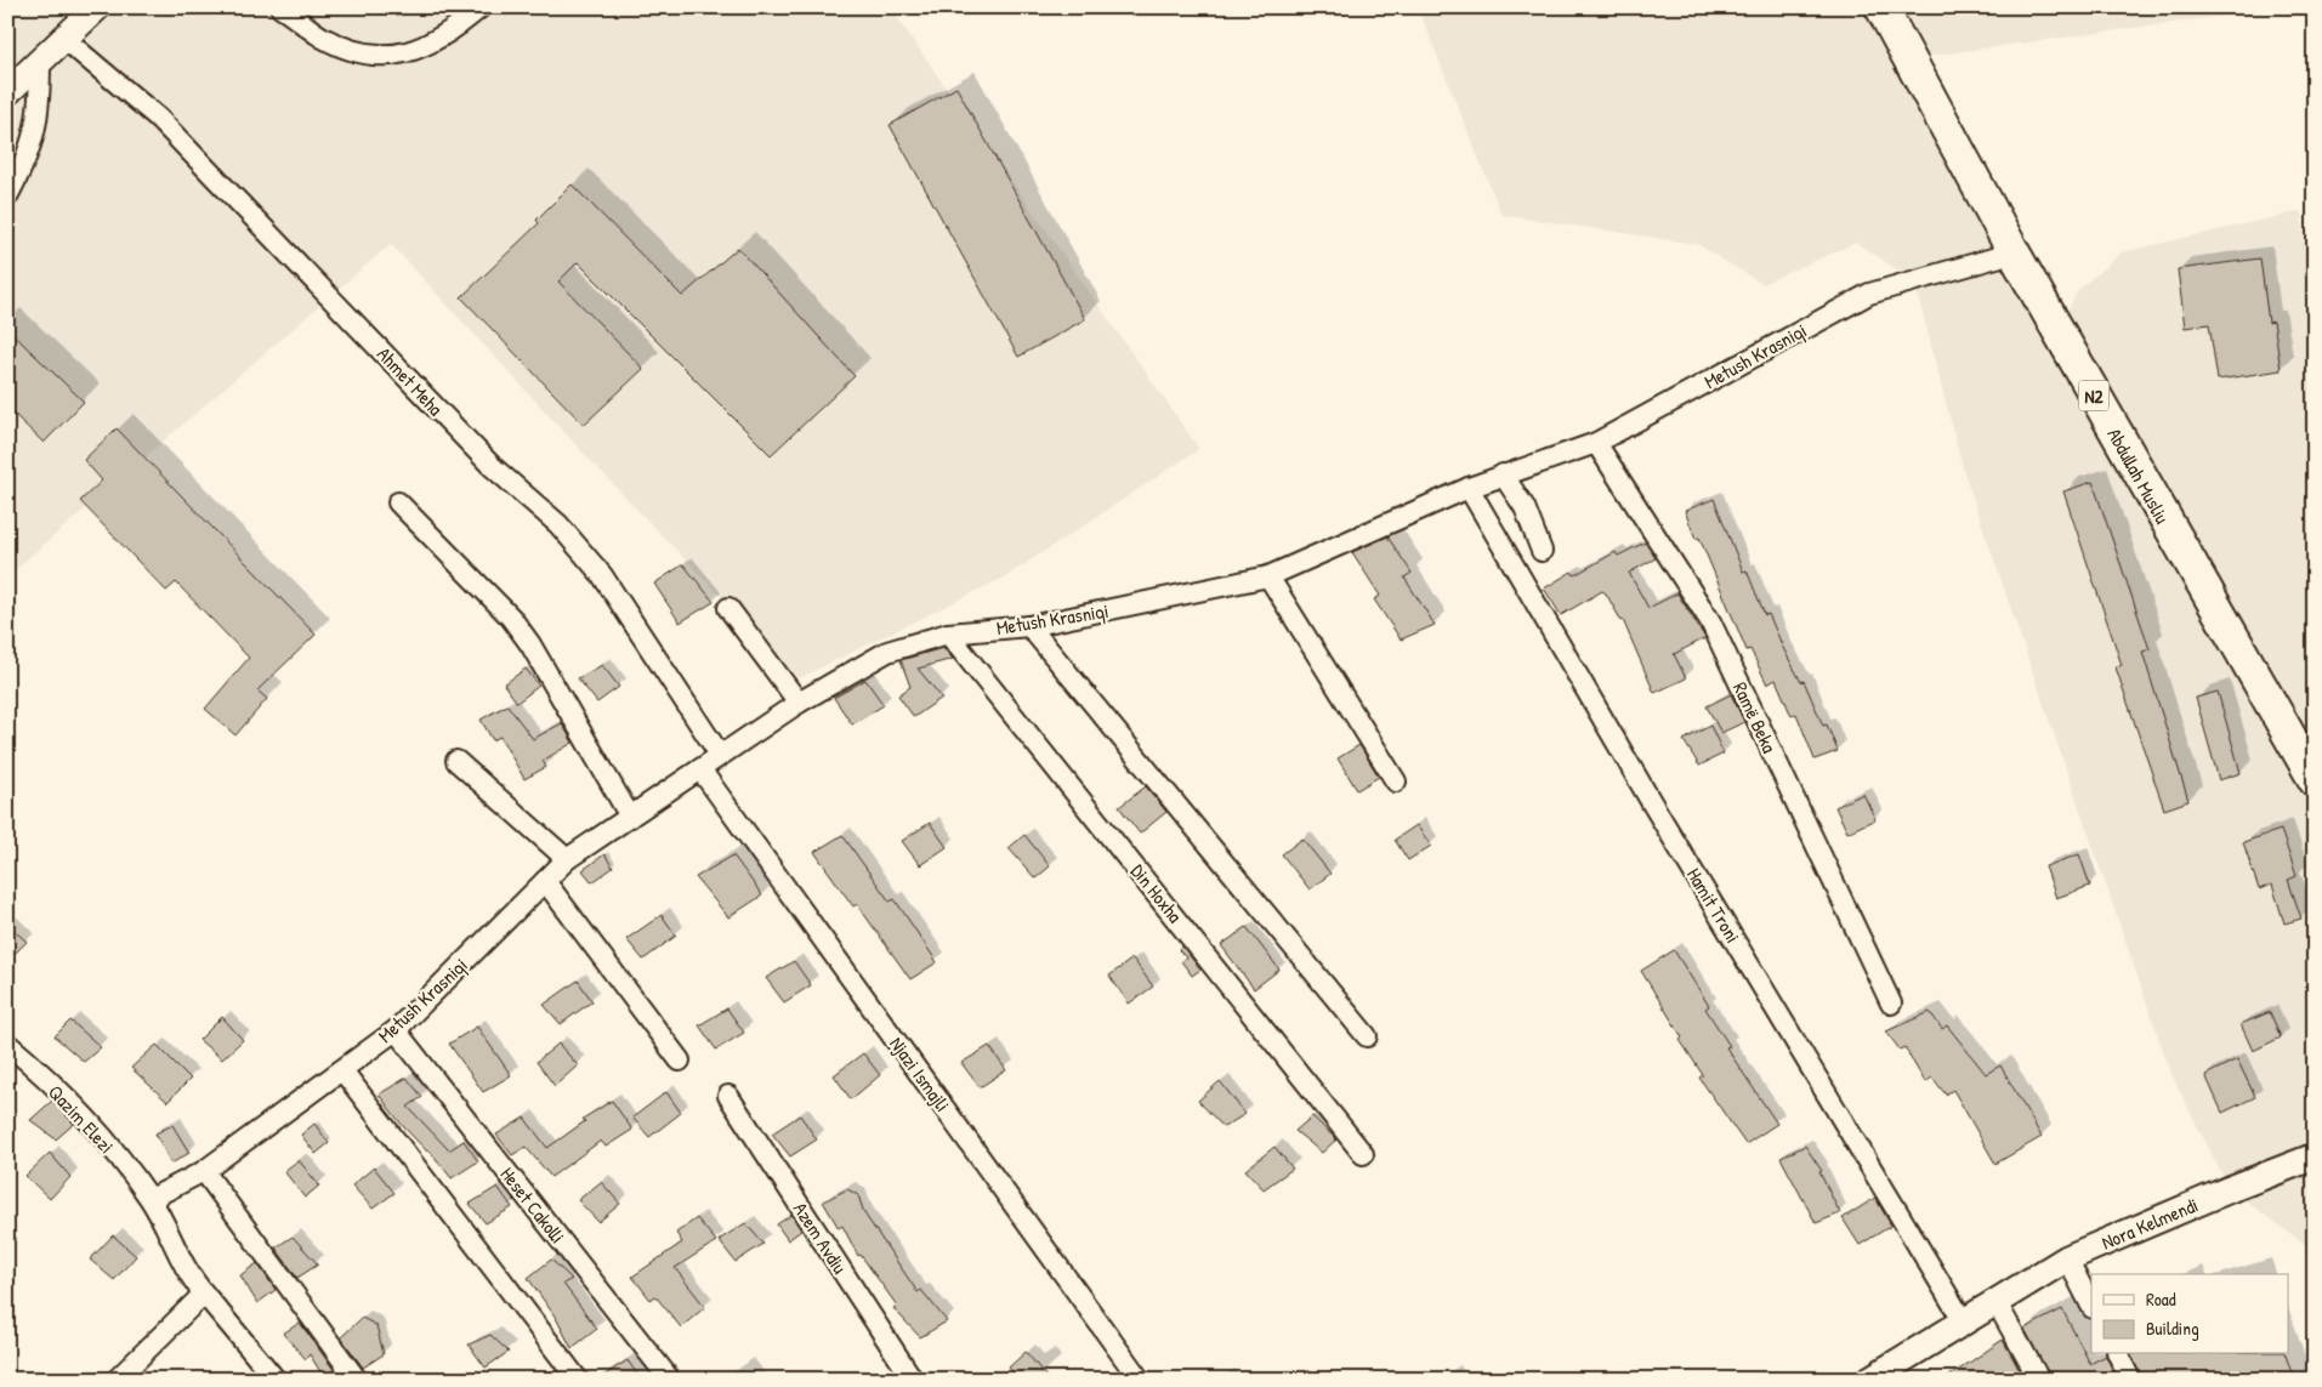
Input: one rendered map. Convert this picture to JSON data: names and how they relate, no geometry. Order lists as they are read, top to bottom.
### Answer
{
  "streets": {
    "main road": ["N2", "Abdullah Musliu"],
    "street": [
      "Metush Krasniqi",
      "Ahmet Meha",
      "Ramë Beka",
      "Din Hoxha",
      "Hamit Troni",
      "Njazi Ismajli",
      "Qazim Elezi",
      "Heset Cakolli",
      "Nora Kelmendi",
      "Azem Avdiu"
    ]
  },
  "crossings": [
    ["Metush Krasniqi", "Ahmet Meha"],
    ["Metush Krasniqi", "Abdullah Musliu"],
    ["Metush Krasniqi", "Ramë Beka"],
    ["Metush Krasniqi", "Din Hoxha"],
    ["Metush Krasniqi", "Hamit Troni"],
    ["Metush Krasniqi", "Njazi Ismajli"],
    ["Metush Krasniqi", "Qazim Elezi"],
    ["Metush Krasniqi", "Heset Cakolli"],
    ["Hamit Troni", "Nora Kelmendi"]
  ],
  "legend": ["Road", "Building"]
}
